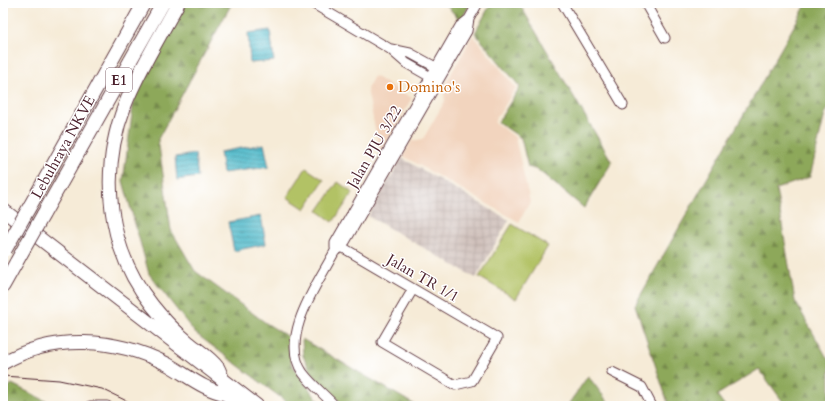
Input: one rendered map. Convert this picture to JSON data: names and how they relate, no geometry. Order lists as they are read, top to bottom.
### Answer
{
  "streets": {
    "highway": ["E1", "Lebuhraya NKVE"],
    "street": ["Jalan PJU 3/22", "Jalan TR 1/1"]
  },
  "crossings": [
    ["Jalan PJU 3/22", "Jalan TR 1/1"]
  ],
  "places": ["Domino's"]
}
